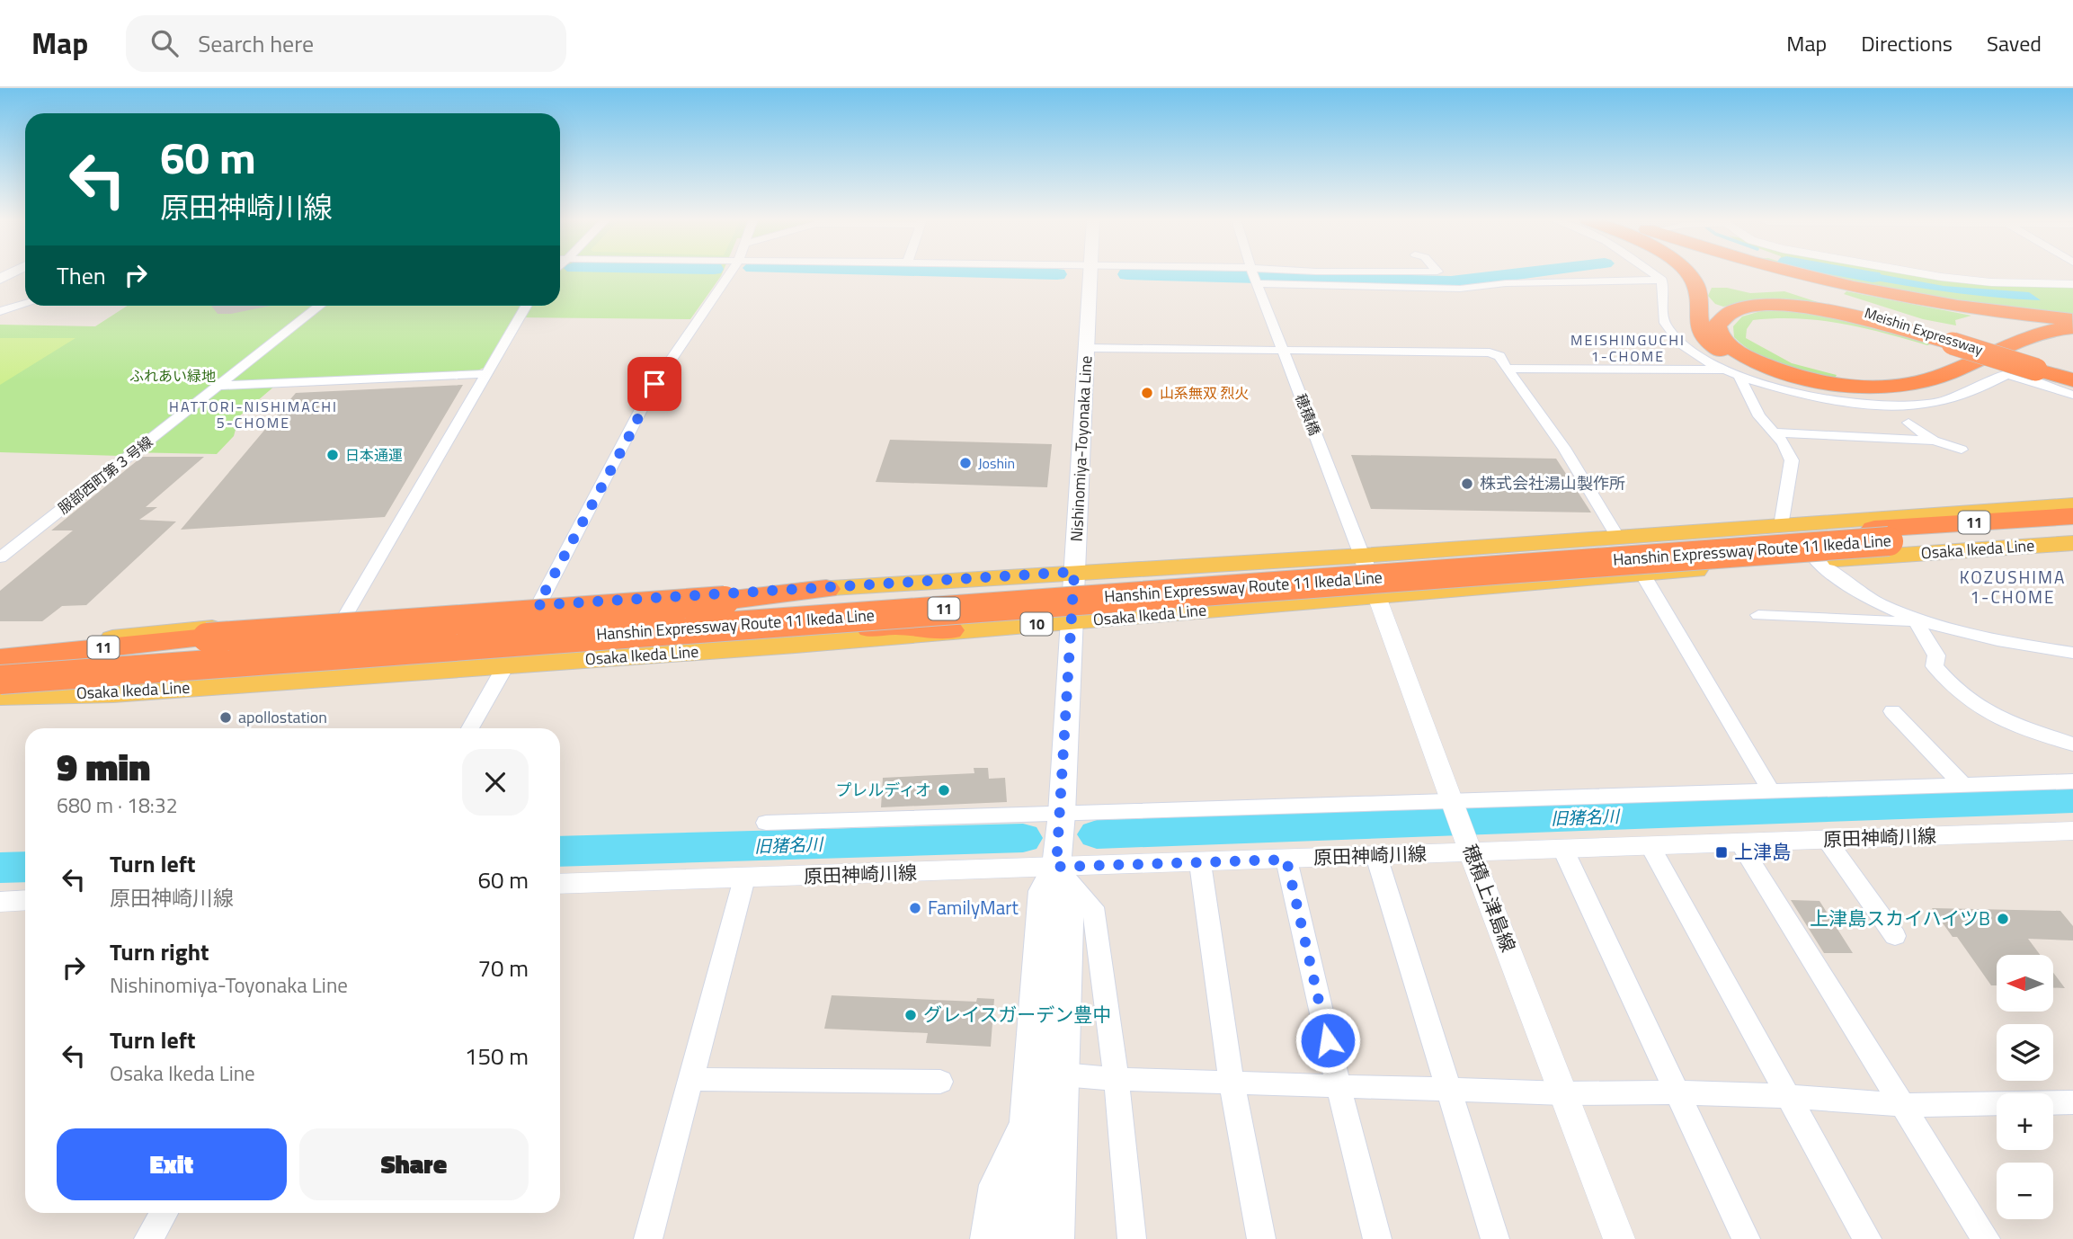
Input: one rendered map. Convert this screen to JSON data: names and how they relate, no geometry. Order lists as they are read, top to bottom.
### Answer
{
  "streets": {
    "highway": ["Meishin Expressway", "11", "Hanshin Expressway Route 11 Ikeda Line"],
    "main road": ["Nishinomiya-Toyonaka Line", "Osaka Ikeda Line", "10"],
    "street": [
      "穂積橋",
      "服部西町第３号線",
      "原田神崎川線",
      "穂積上津島線"
    ]
  },
  "crossings": [
    ["穂積橋", "穂積上津島線"],
    ["Nishinomiya-Toyonaka Line", "Osaka Ikeda Line"],
    ["Nishinomiya-Toyonaka Line", "原田神崎川線"],
    ["11", "Osaka Ikeda Line"],
    ["Osaka Ikeda Line", "穂積上津島線"],
    ["原田神崎川線", "穂積上津島線"]
  ],
  "districts": ["MEISHINGUCHI 1-CHOME", "HATTORI-NISHIMACHI 5-CHOME", "KOZUSHIMA 1-CHOME"],
  "water": ["旧猪名川"],
  "parks": ["ふれあい緑地"],
  "places": {
    "other": [
      "山系無双 烈火",
      "日本通運",
      "Joshin",
      "株式会社湯山製作所",
      "apollostation",
      "プレルディオ",
      "FamilyMart",
      "上津島スカイハイツB",
      "グレイスガーデン豊中"
    ],
    "transit": ["上津島"]
  },
  "north": "left",
  "page": {
    "header": "Map",
    "search": "Search here",
    "nav": ["Map", "Directions", "Saved"],
    "turn": ["60 m", "原田神崎川線"],
    "then": "Then",
    "heading": ["9 min", "680 m · 18:32"],
    "list": [
      {
        "name": "Turn left",
        "note": "原田神崎川線",
        "value": "60 m"
      },
      {
        "name": "Turn right",
        "note": "Nishinomiya-Toyonaka Line",
        "value": "70 m"
      },
      {
        "name": "Turn left",
        "note": "Osaka Ikeda Line",
        "value": "150 m"
      }
    ],
    "map_buttons": ["+", "−"],
    "buttons": ["Exit", "Share"]
  }
}
